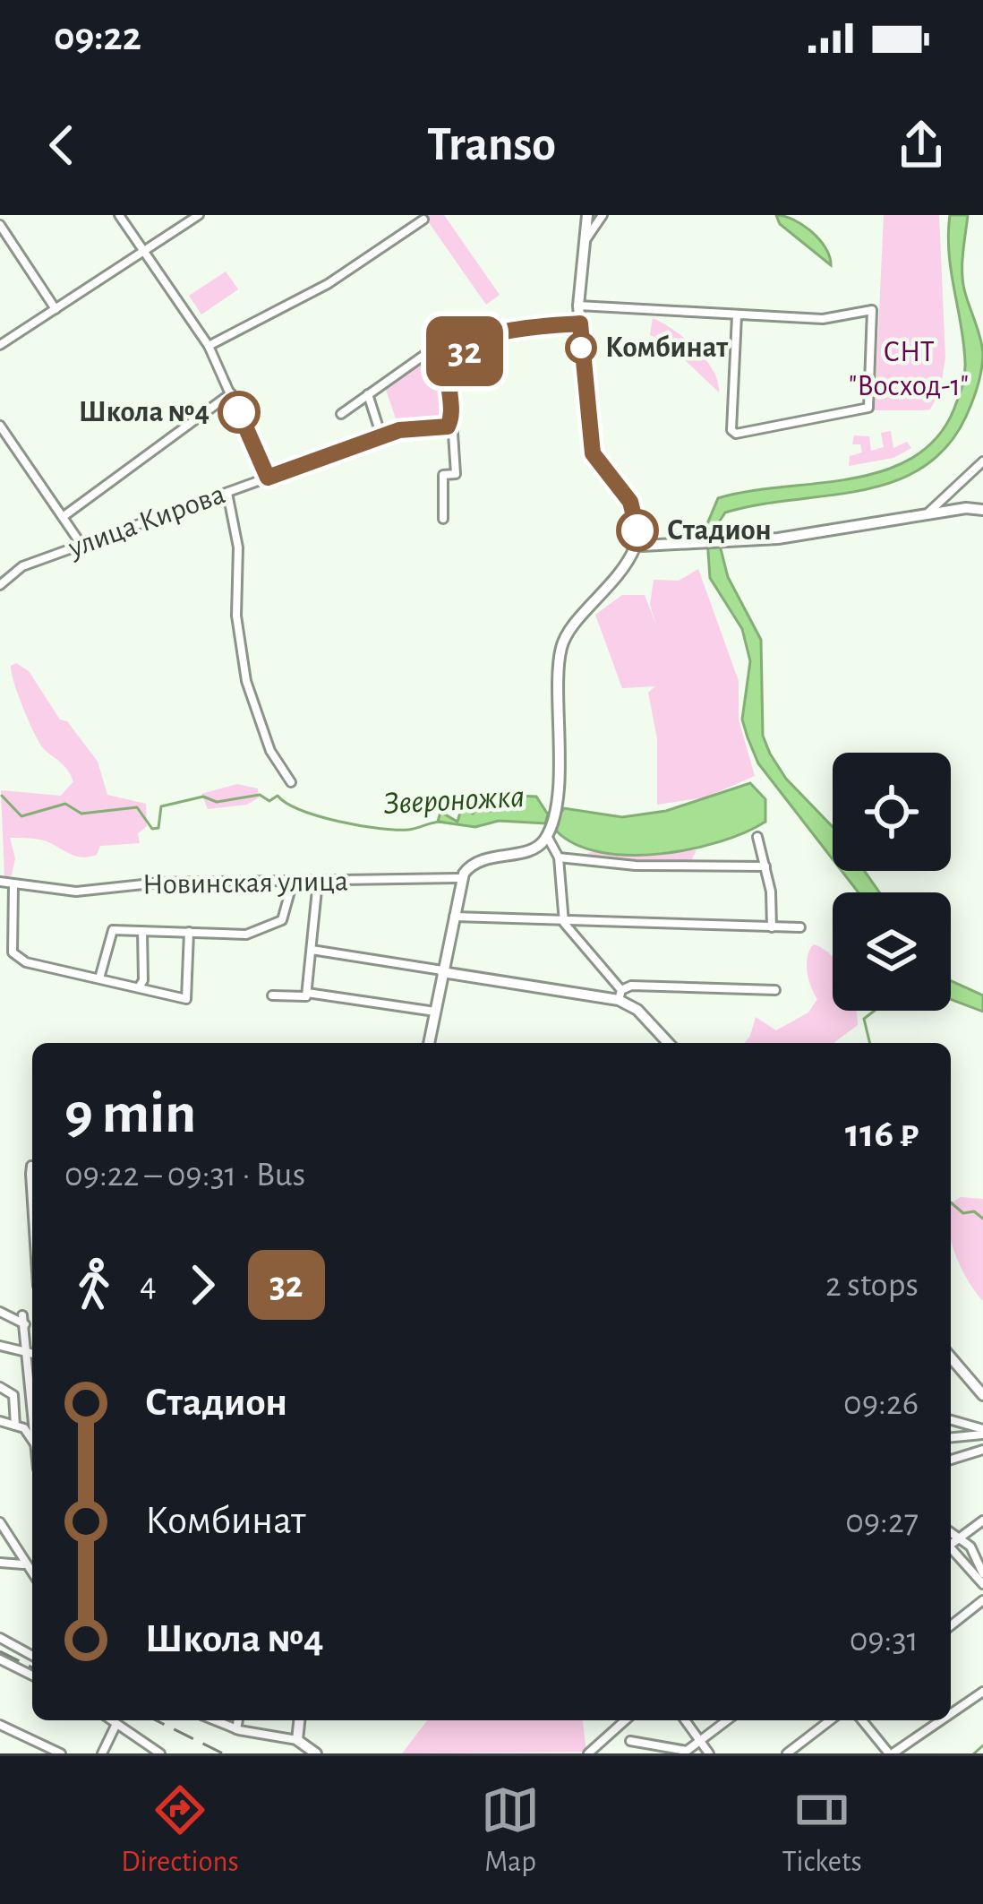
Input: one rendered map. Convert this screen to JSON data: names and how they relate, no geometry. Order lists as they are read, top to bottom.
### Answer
{
  "streets": {
    "street": ["улица Кирова", "Новинская улица"]
  },
  "water": ["Звероножка"],
  "parks": ["СНТ \"Восход-1\""],
  "places": ["Комбинат", "Школа №4", "Стадион"],
  "lines": ["bus line 32"],
  "page": {
    "status": "09:22",
    "header": "Transo",
    "on_map": "32",
    "heading": ["9 min", "09:22 – 09:31 · Bus", "116 ₽"],
    "legs": ["4", "32", "2 stops"],
    "list": [
      {
        "name": "Стадион",
        "value": "09:26"
      },
      {
        "name": "Комбинат",
        "value": "09:27"
      },
      {
        "name": "Школа №4",
        "value": "09:31"
      }
    ],
    "tabs": ["Directions", "Map", "Tickets"]
  }
}
